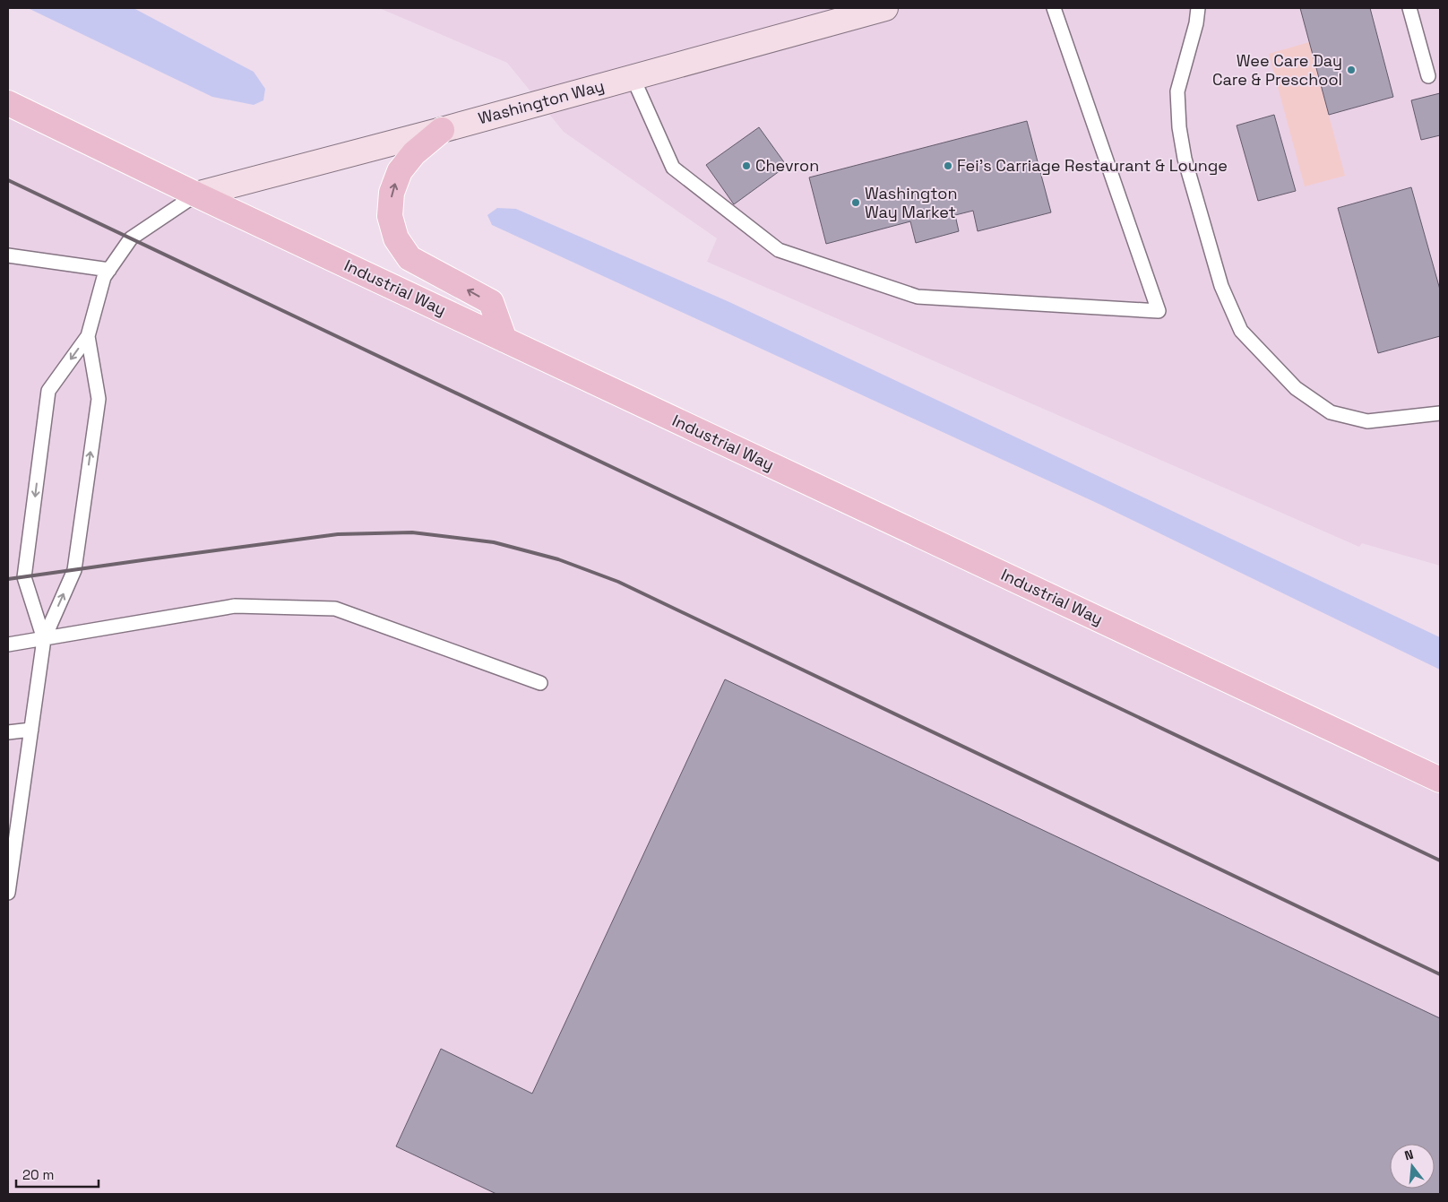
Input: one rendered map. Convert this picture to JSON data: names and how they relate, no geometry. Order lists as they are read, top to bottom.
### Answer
{
  "streets": {
    "main road": ["Washington Way", "Industrial Way"]
  },
  "crossings": [
    ["Washington Way", "Industrial Way"]
  ],
  "places": [
    "Wee Care Day Care & Preschool",
    "Chevron",
    "Fei's Carriage Restaurant & Lounge",
    "Washington Way Market"
  ],
  "scale_bar": "20 m",
  "north": "top"
}
